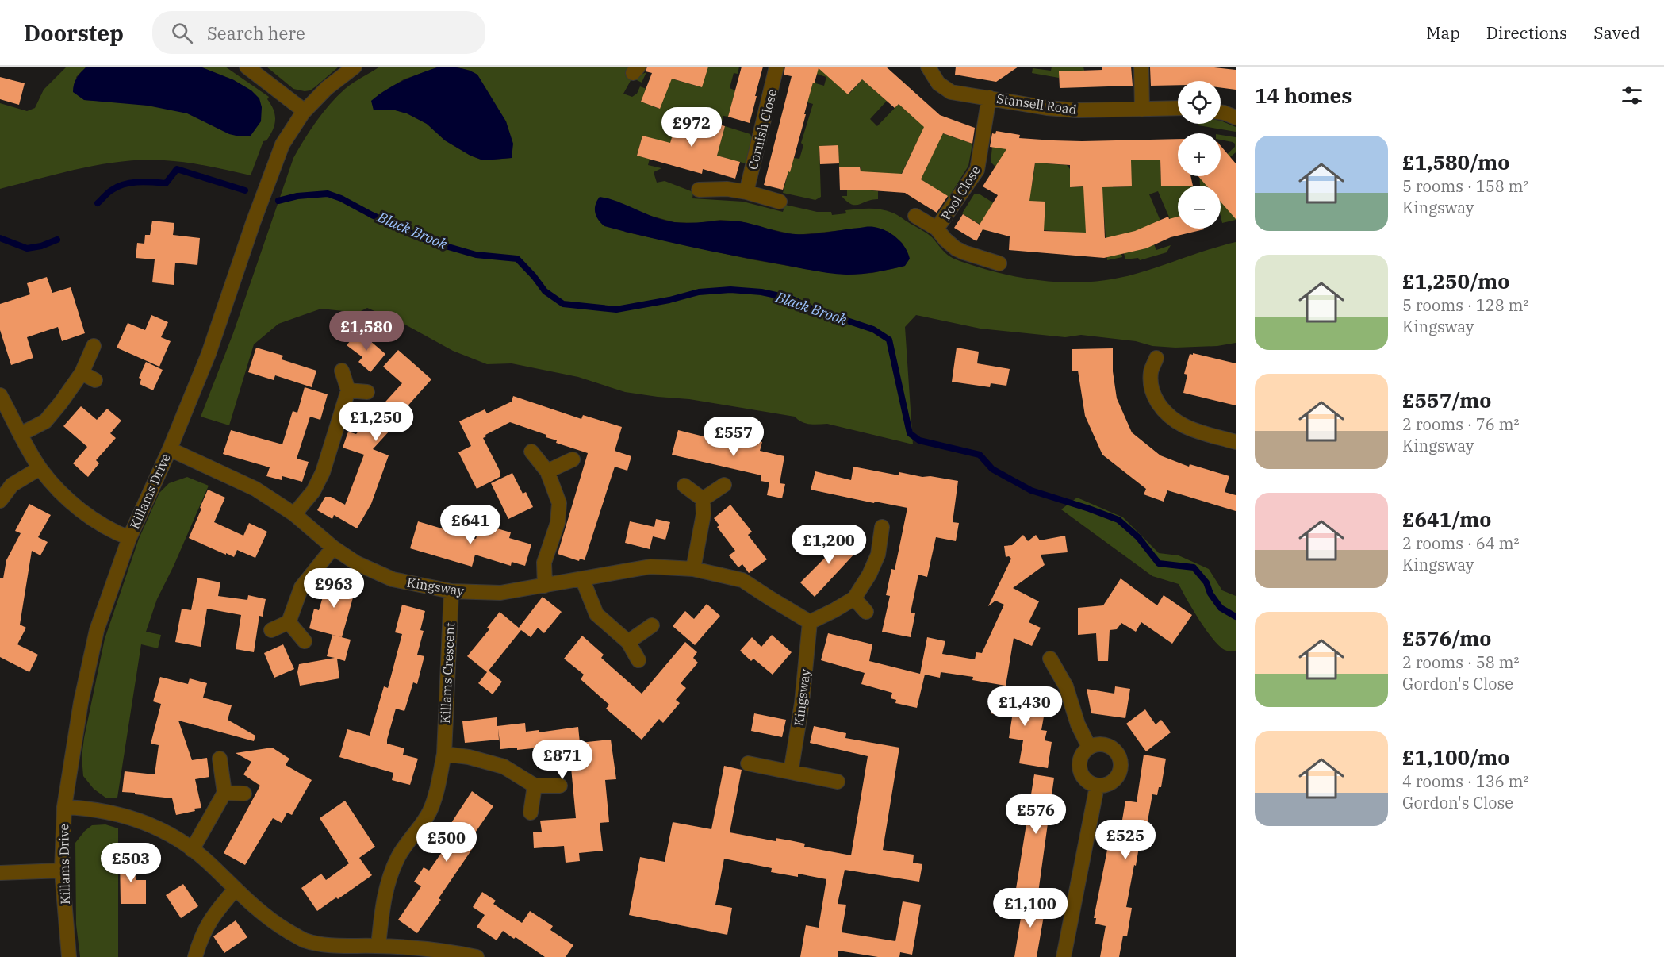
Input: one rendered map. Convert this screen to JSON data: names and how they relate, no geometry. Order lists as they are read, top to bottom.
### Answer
{
  "streets": {
    "street": [
      "Stansell Road",
      "Cornish Close",
      "Pool Close",
      "Killams Drive",
      "Kingsway",
      "Killams Crescent"
    ]
  },
  "crossings": [
    ["Stansell Road", "Pool Close"],
    ["Killams Drive", "Kingsway"],
    ["Kingsway", "Killams Crescent"]
  ],
  "water": ["Black Brook"],
  "page": {
    "header": "Doorstep",
    "search": "Search here",
    "nav": ["Map", "Directions", "Saved"],
    "heading": "14 homes",
    "map_buttons": ["+", "−"],
    "price": [
      "£972",
      "£1,580",
      "£1,250",
      "£557",
      "£641",
      "£1,200",
      "£963",
      "£1,430",
      "£871",
      "£576",
      "£525",
      "£500",
      "£503",
      "£1,100"
    ],
    "list": [
      {
        "name": "£1,580/mo",
        "note": "5 rooms · 158 m² · Kingsway"
      },
      {
        "name": "£1,250/mo",
        "note": "5 rooms · 128 m² · Kingsway"
      },
      {
        "name": "£557/mo",
        "note": "2 rooms · 76 m² · Kingsway"
      },
      {
        "name": "£641/mo",
        "note": "2 rooms · 64 m² · Kingsway"
      },
      {
        "name": "£576/mo",
        "note": "2 rooms · 58 m² · Gordon's Close"
      },
      {
        "name": "£1,100/mo",
        "note": "4 rooms · 136 m² · Gordon's Close"
      }
    ]
  }
}
